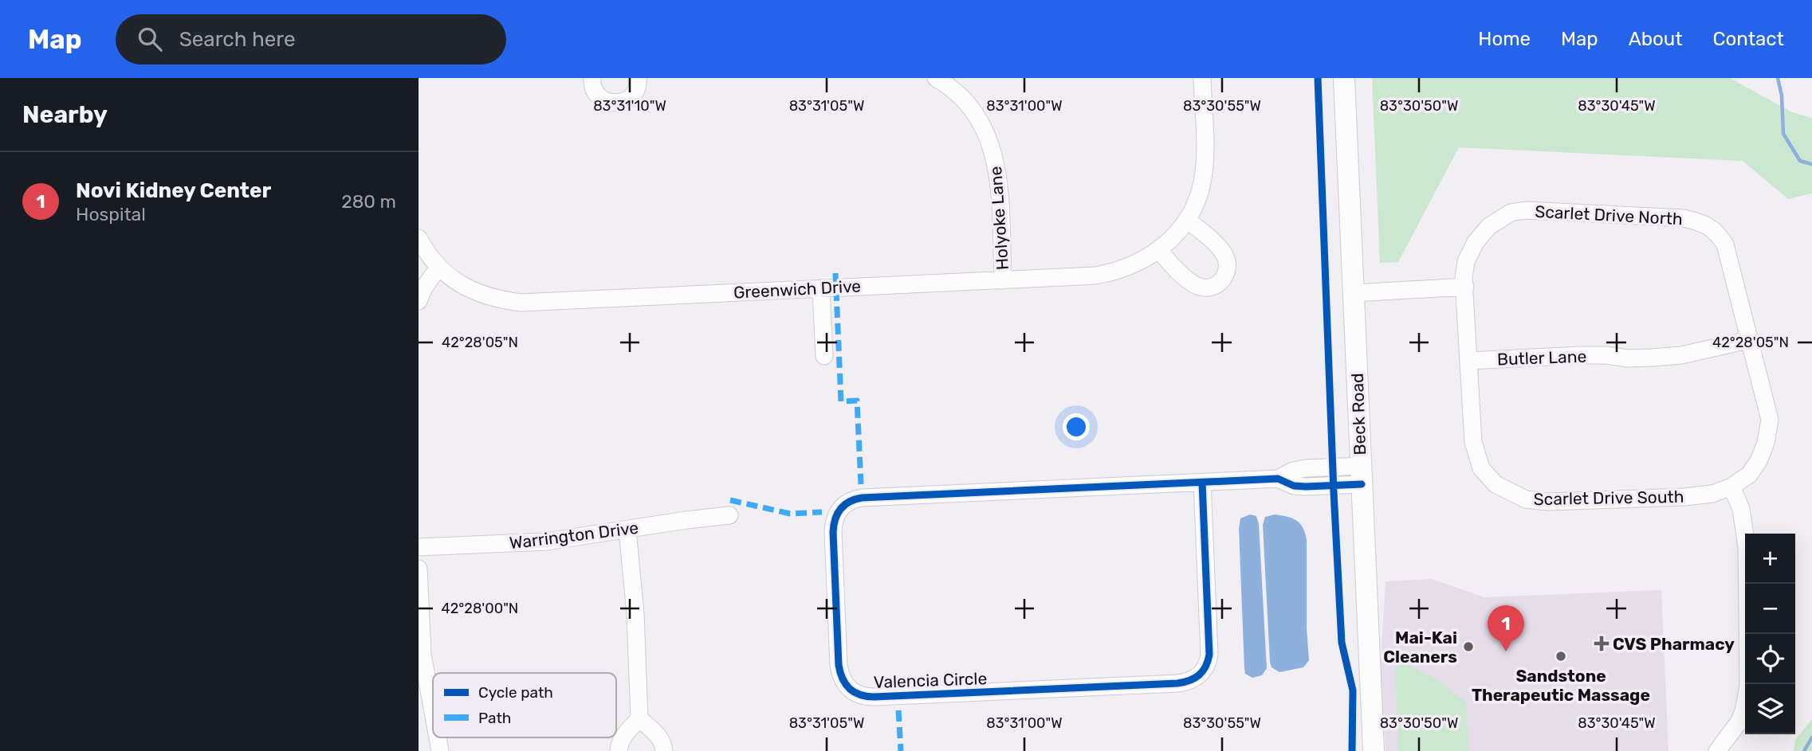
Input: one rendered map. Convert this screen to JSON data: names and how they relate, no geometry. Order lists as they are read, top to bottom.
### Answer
{
  "streets": {
    "main road": ["Beck Road"],
    "street": [
      "Scarlet Drive North",
      "Holyoke Lane",
      "Greenwich Drive",
      "Butler Lane",
      "Scarlet Drive South",
      "Warrington Drive",
      "Valencia Circle"
    ]
  },
  "crossings": [
    ["Scarlet Drive North", "Butler Lane"],
    ["Scarlet Drive North", "Scarlet Drive South"],
    ["Holyoke Lane", "Greenwich Drive"],
    ["Butler Lane", "Scarlet Drive South"],
    ["Beck Road", "Valencia Circle"]
  ],
  "places": {
    "health": ["CVS Pharmacy"],
    "other": ["Mai-Kai Cleaners", "Sandstone Therapeutic Massage"]
  },
  "legend": ["Cycle path", "Path"],
  "page": {
    "header": "Map",
    "search": "Search here",
    "nav": [
      "Home",
      "Map",
      "About",
      "Contact"
    ],
    "heading": "Nearby",
    "list": [
      {
        "mark": "1",
        "name": "Novi Kidney Center",
        "note": "Hospital",
        "value": "280 m"
      }
    ],
    "map_buttons": ["+", "−"],
    "pins": "1"
  },
  "coordinates": [
    "83°31'10\"W",
    "83°31'05\"W",
    "83°31'00\"W",
    "83°30'55\"W",
    "83°30'50\"W",
    "83°30'45\"W",
    "42°28'05\"N",
    "42°28'00\"N"
  ]
}
